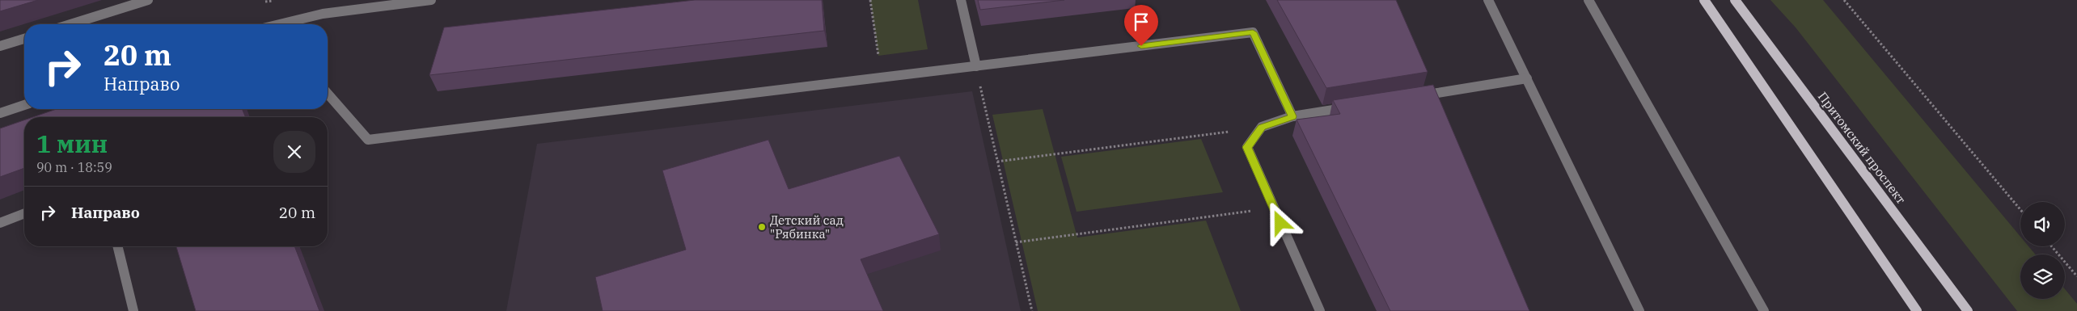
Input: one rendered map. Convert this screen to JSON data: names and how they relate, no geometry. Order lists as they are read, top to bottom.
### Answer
{
  "streets": {
    "main road": ["Притомский проспект"]
  },
  "places": ["Детский сад \"Рябинка\""],
  "page": {
    "turn": ["20 m", "Направо"],
    "heading": ["1 мин", "90 m · 18:59"],
    "list": [
      {
        "name": "Направо",
        "value": "20 m"
      }
    ]
  }
}
